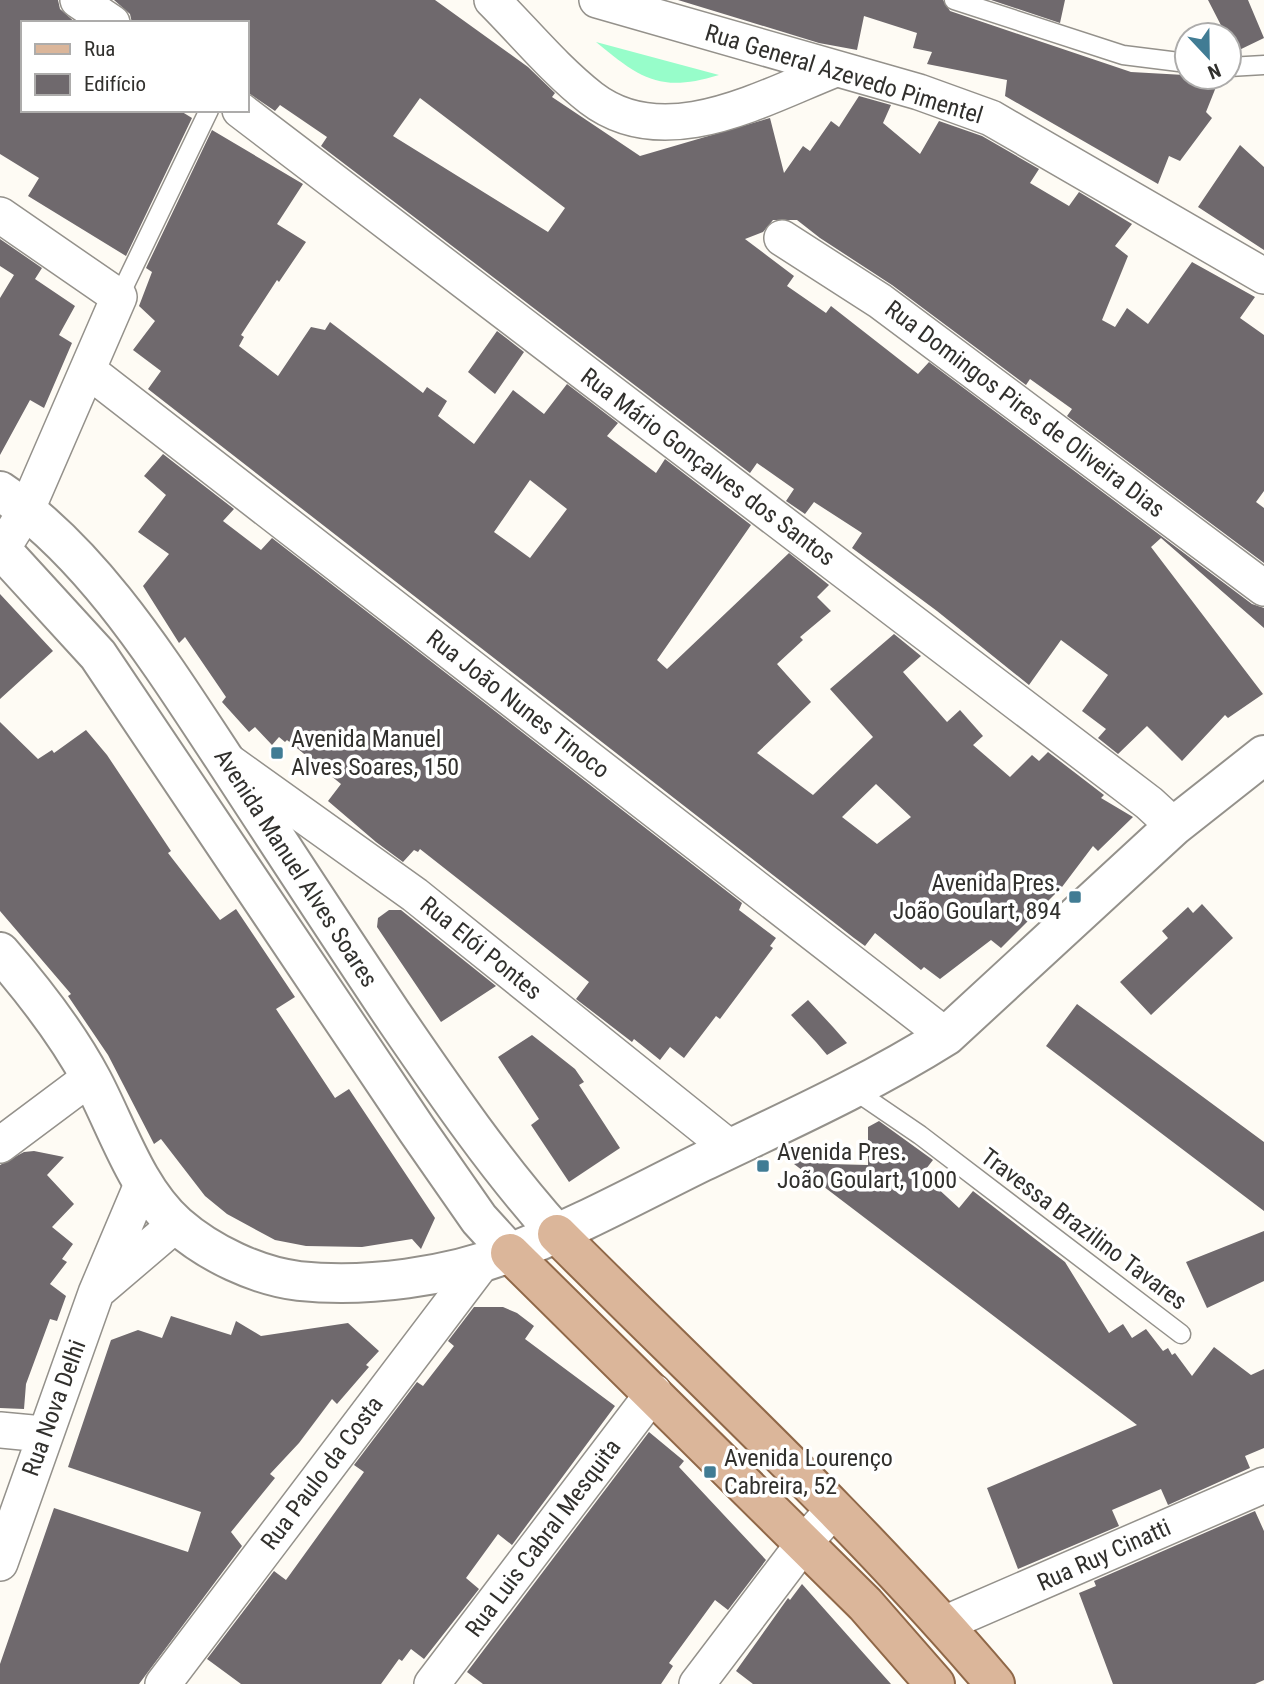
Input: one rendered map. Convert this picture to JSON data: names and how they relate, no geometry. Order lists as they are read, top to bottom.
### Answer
{
  "streets": {
    "main road": ["Avenida Manuel Alves Soares"],
    "street": [
      "Rua General Azevedo Pimentel",
      "Rua Domingos Pires de Oliveira Dias",
      "Rua Mário Gonçalves dos Santos",
      "Rua João Nunes Tinoco",
      "Rua Elói Pontes",
      "Rua Nova Delhi",
      "Rua Paulo da Costa",
      "Rua Luis Cabral Mesquita",
      "Rua Ruy Cinatti"
    ],
    "lane": ["Travessa Brazilino Tavares"]
  },
  "crossings": [
    ["Avenida Manuel Alves Soares", "Rua Elói Pontes"],
    ["Avenida Manuel Alves Soares", "Rua Paulo da Costa"]
  ],
  "places": {
    "transit": [
      "Avenida Manuel Alves Soares, 150",
      "Avenida Pres. João Goulart, 894",
      "Avenida Pres. João Goulart, 1000",
      "Avenida Lourenço Cabreira, 52"
    ]
  },
  "legend": ["Rua", "Edifício"],
  "north": "bottom"
}
